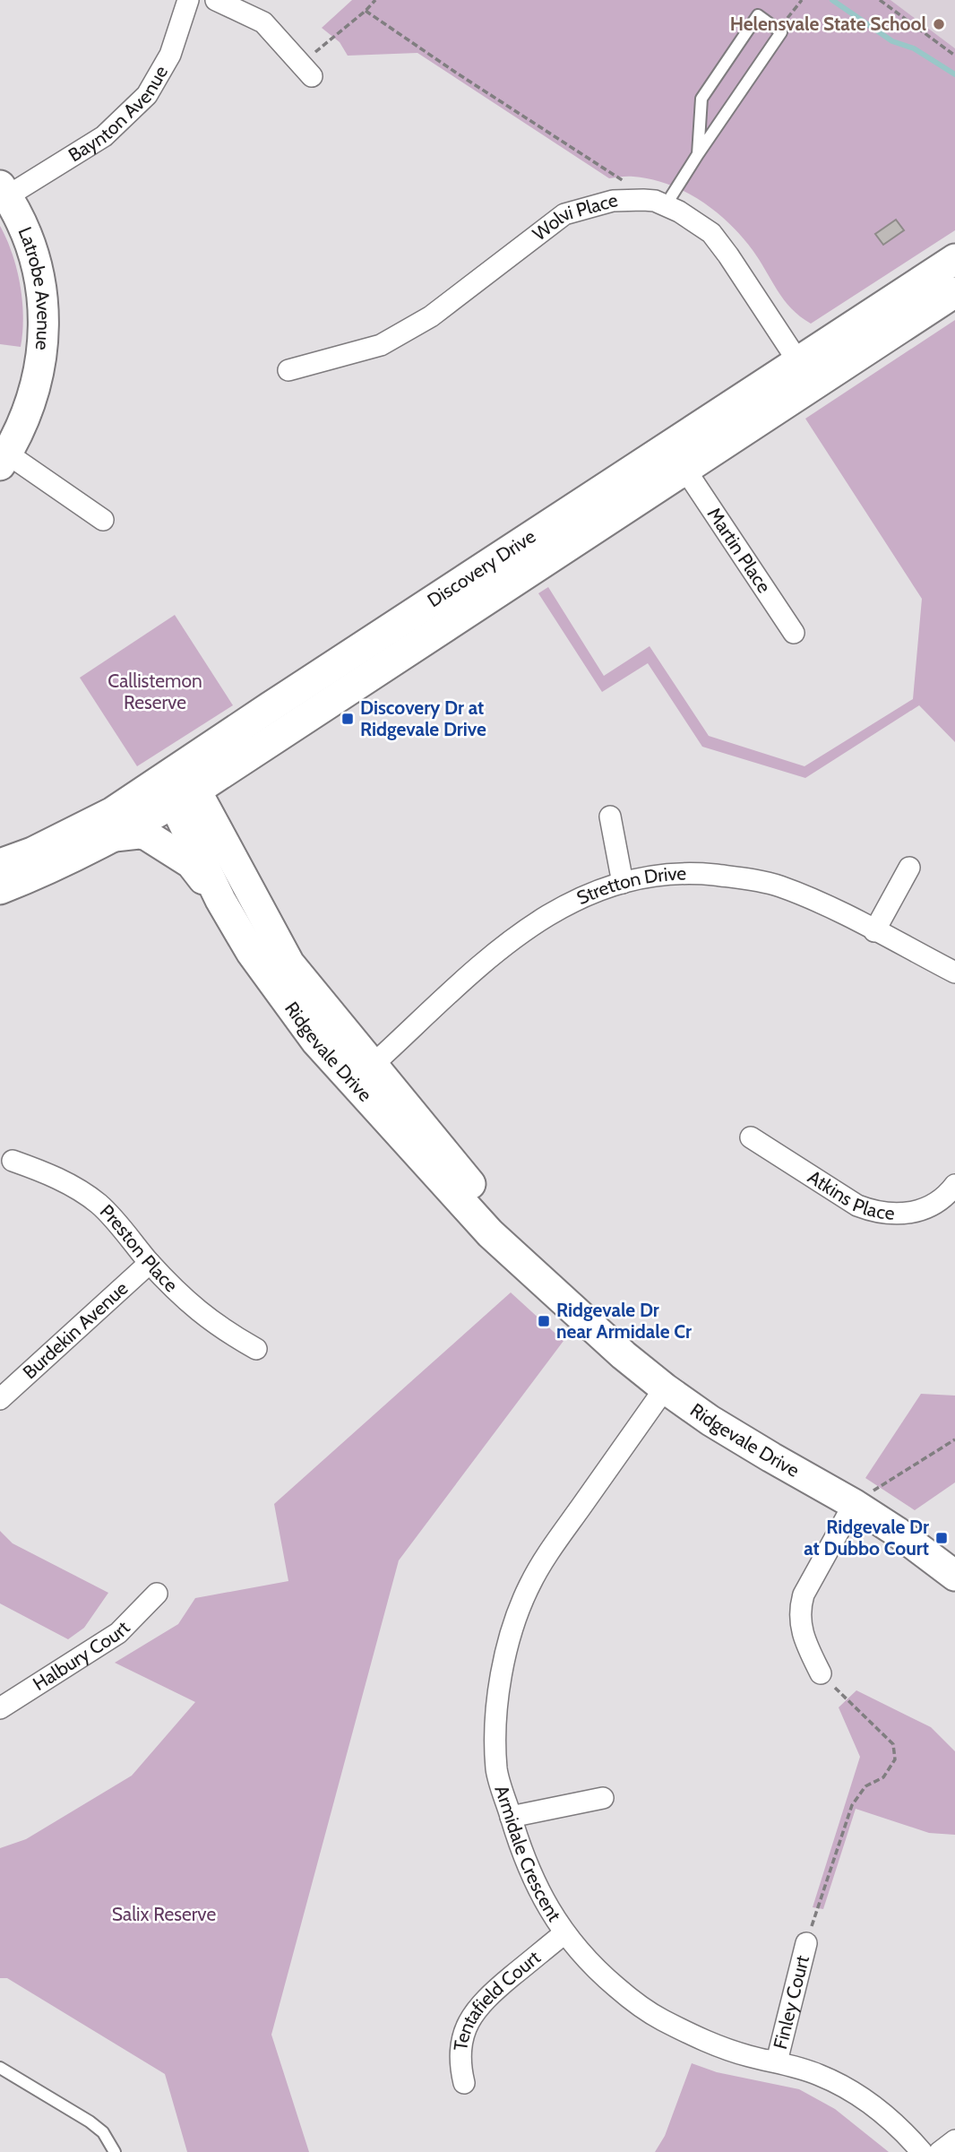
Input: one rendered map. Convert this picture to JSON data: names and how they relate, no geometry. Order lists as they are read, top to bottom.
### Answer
{
  "streets": {
    "main road": ["Latrobe Avenue", "Discovery Drive", "Ridgevale Drive"],
    "street": [
      "Baynton Avenue",
      "Wolvi Place",
      "Martin Place",
      "Stretton Drive",
      "Atkins Place",
      "Preston Place",
      "Burdekin Avenue",
      "Halbury Court",
      "Armidale Crescent",
      "Finley Court",
      "Tentafield Court"
    ]
  },
  "crossings": [
    ["Baynton Avenue", "Latrobe Avenue"],
    ["Wolvi Place", "Discovery Drive"],
    ["Martin Place", "Discovery Drive"],
    ["Discovery Drive", "Ridgevale Drive"],
    ["Stretton Drive", "Ridgevale Drive"],
    ["Ridgevale Drive", "Armidale Crescent"],
    ["Preston Place", "Burdekin Avenue"],
    ["Armidale Crescent", "Finley Court"],
    ["Armidale Crescent", "Tentafield Court"]
  ],
  "parks": ["Callistemon Reserve", "Salix Reserve"],
  "places": {
    "other": ["Helensvale State School"],
    "transit": ["Discovery Dr at Ridgevale Drive", "Ridgevale Dr near Armidale Cr", "Ridgevale Dr at Dubbo Court"]
  }
}
